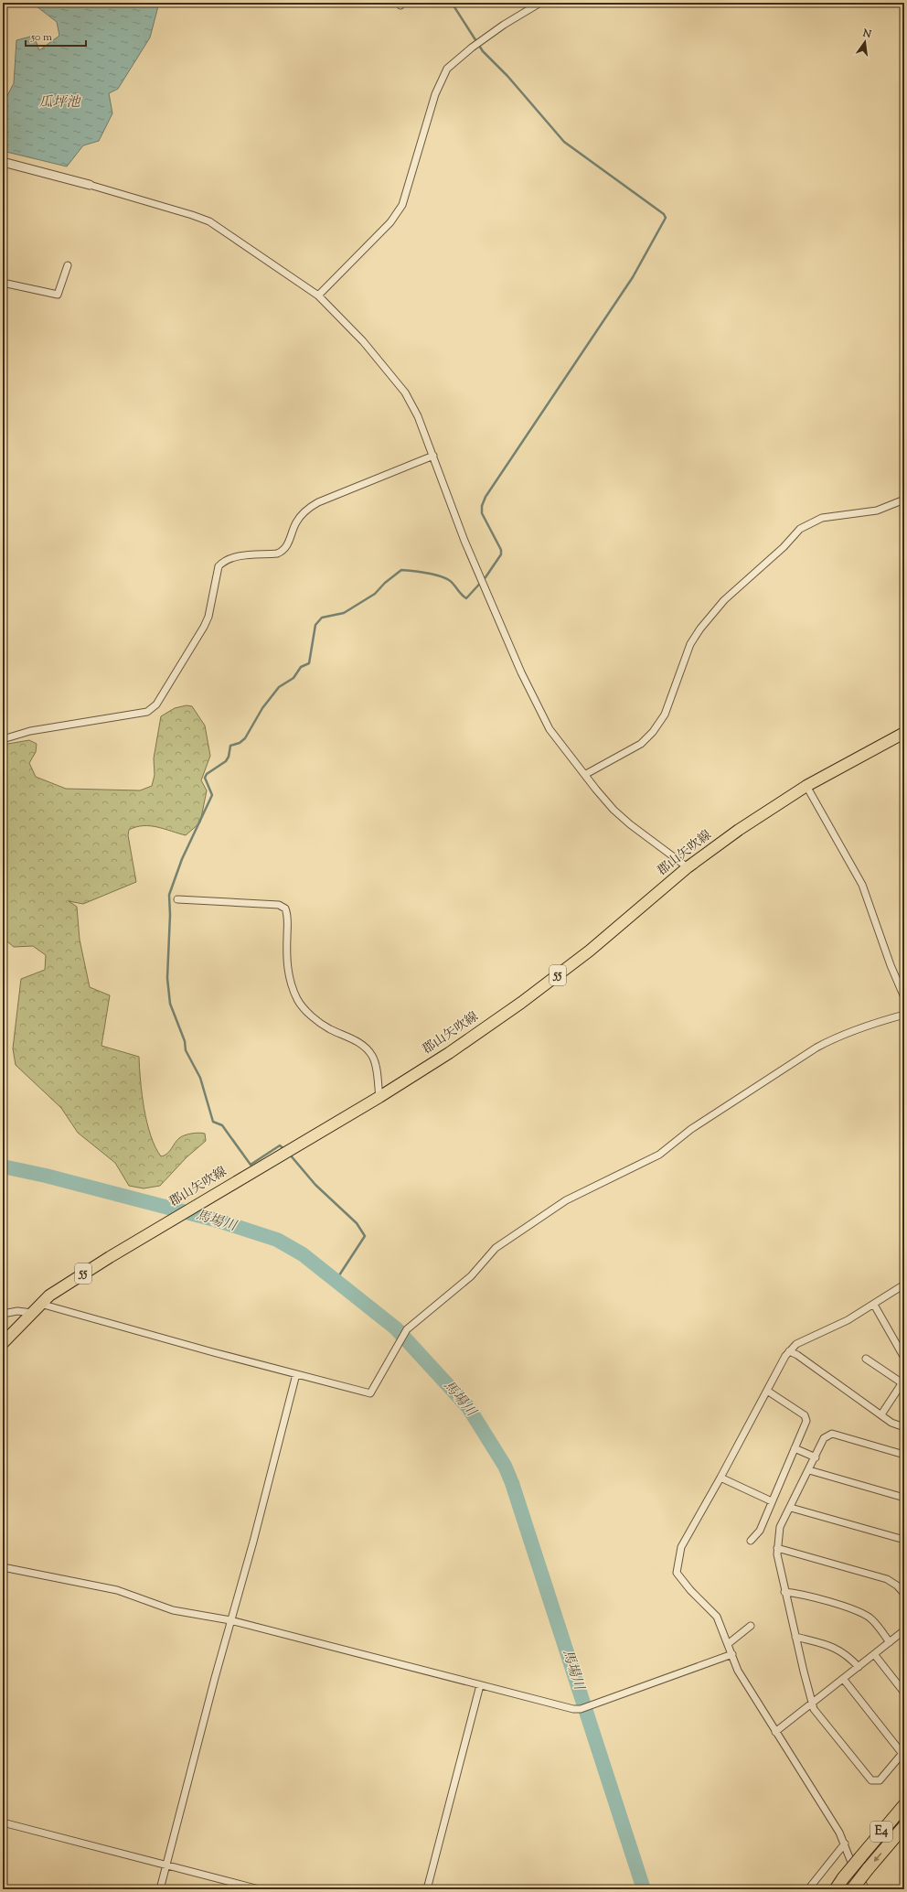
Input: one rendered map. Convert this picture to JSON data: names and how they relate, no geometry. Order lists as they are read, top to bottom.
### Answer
{
  "streets": {
    "highway": ["E4"],
    "main road": ["郡山矢吹線", "55"]
  },
  "water": ["瓜坪池", "馬場川"],
  "scale_bar": "50 m",
  "north": "top"
}
